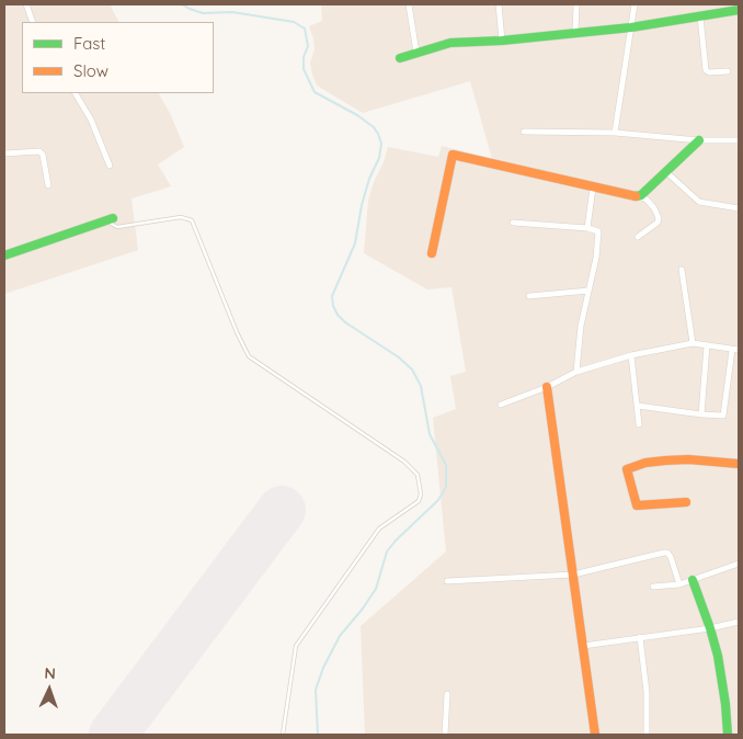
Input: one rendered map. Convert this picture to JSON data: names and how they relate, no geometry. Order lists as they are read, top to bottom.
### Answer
{
  "legend": ["Fast", "Slow"],
  "north": "top"
}
